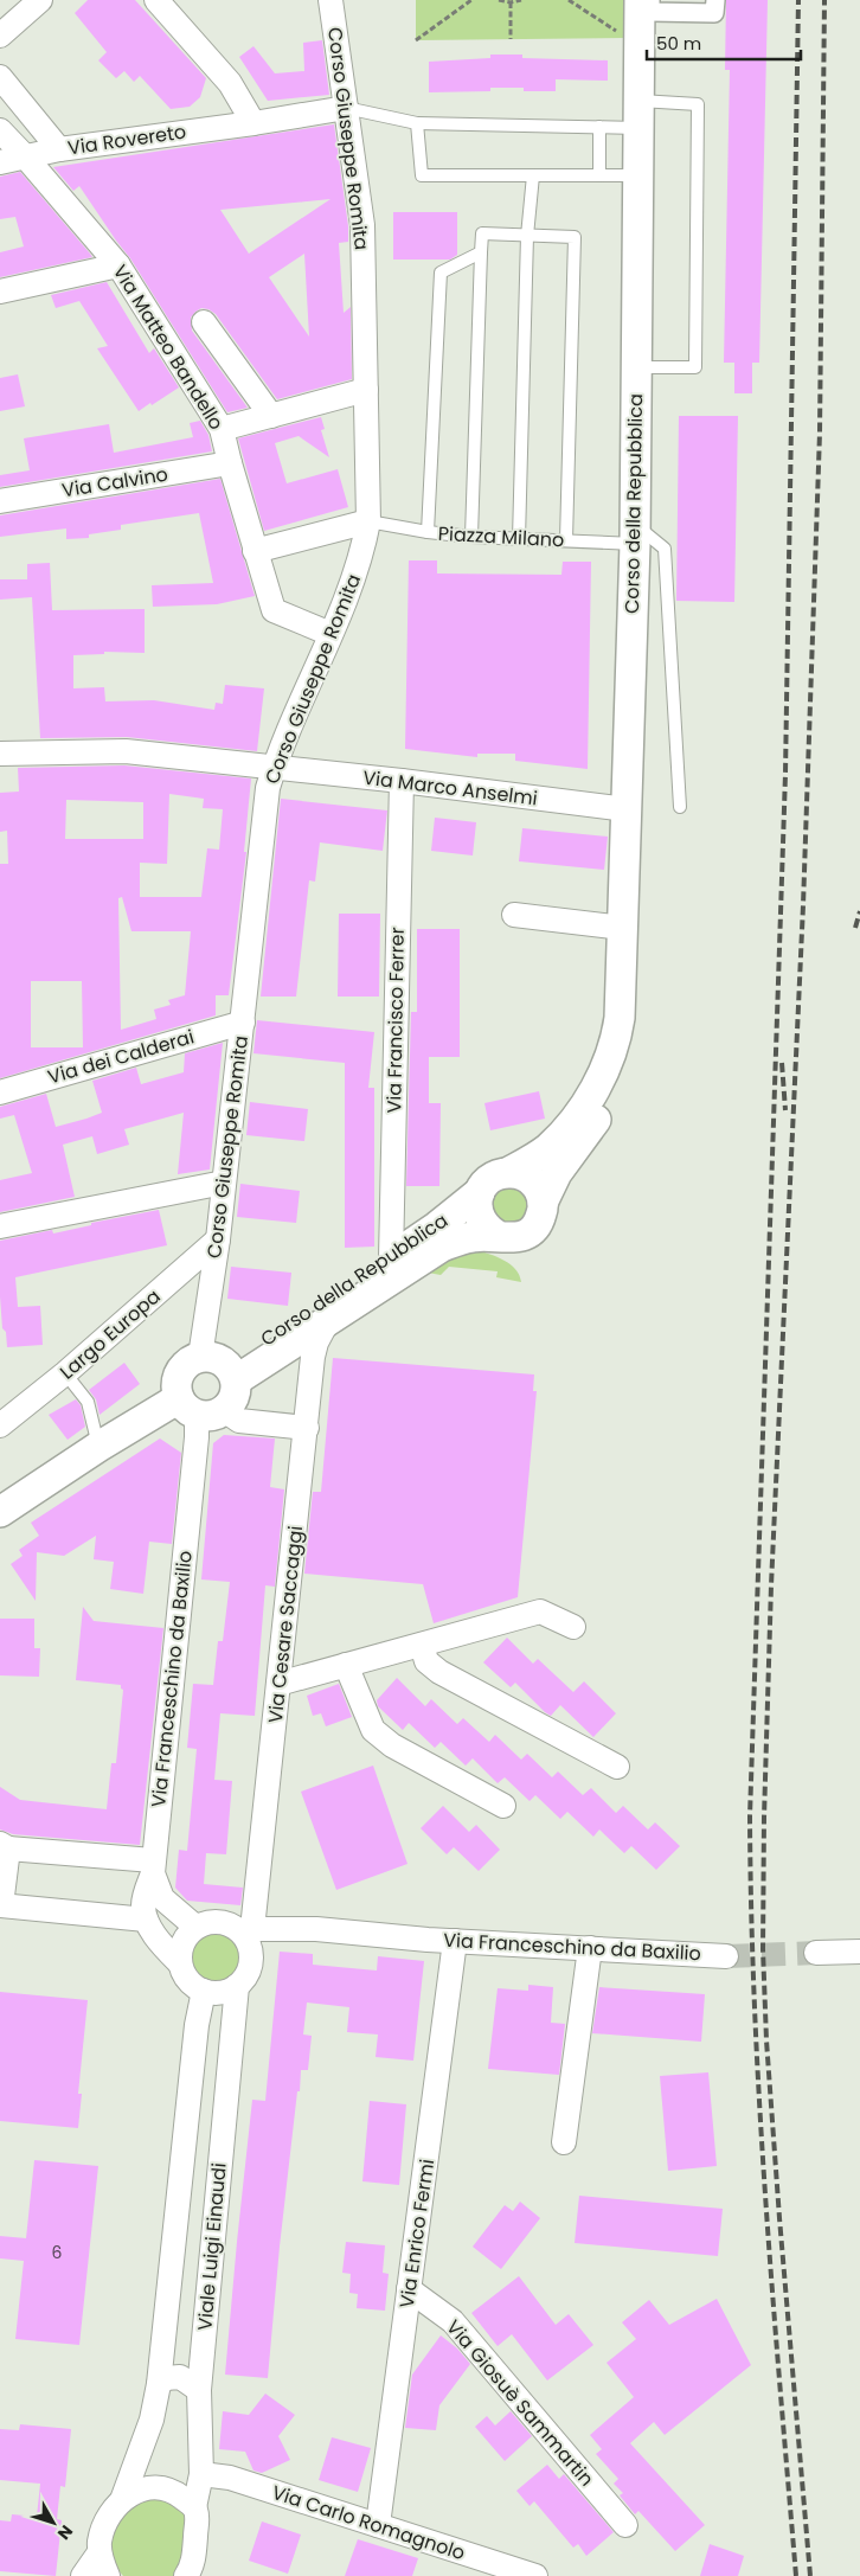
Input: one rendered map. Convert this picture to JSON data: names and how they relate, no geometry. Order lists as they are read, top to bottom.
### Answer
{
  "streets": {
    "street": [
      "Corso Giuseppe Romita",
      "Via Rovereto",
      "Via Matteo Bandello",
      "Via Calvino",
      "Corso della Repubblica",
      "Via Marco Anselmi",
      "Via Francisco Ferrer",
      "Via dei Calderai",
      "Largo Europa",
      "Via Cesare Saccaggi",
      "Via Franceschino da Baxilio",
      "Via Enrico Fermi",
      "Viale Luigi Einaudi",
      "Via Giosuè Sammartin",
      "Via Carlo Romagnolo"
    ],
    "lane": ["Piazza Milano"]
  },
  "crossings": [
    ["Corso Giuseppe Romita", "Via Rovereto"],
    ["Corso Giuseppe Romita", "Via Matteo Bandello"],
    ["Corso Giuseppe Romita", "Corso della Repubblica"],
    ["Corso Giuseppe Romita", "Piazza Milano"],
    ["Corso Giuseppe Romita", "Via Marco Anselmi"],
    ["Corso Giuseppe Romita", "Via dei Calderai"],
    ["Corso Giuseppe Romita", "Largo Europa"],
    ["Via Rovereto", "Via Matteo Bandello"],
    ["Via Matteo Bandello", "Via Calvino"],
    ["Corso della Repubblica", "Piazza Milano"],
    ["Corso della Repubblica", "Via Marco Anselmi"],
    ["Corso della Repubblica", "Via Francisco Ferrer"],
    ["Corso della Repubblica", "Via Cesare Saccaggi"],
    ["Via Marco Anselmi", "Via Francisco Ferrer"],
    ["Via Cesare Saccaggi", "Via Franceschino da Baxilio"],
    ["Via Cesare Saccaggi", "Viale Luigi Einaudi"],
    ["Via Franceschino da Baxilio", "Via Enrico Fermi"],
    ["Via Franceschino da Baxilio", "Viale Luigi Einaudi"],
    ["Via Enrico Fermi", "Via Giosuè Sammartin"],
    ["Via Enrico Fermi", "Via Carlo Romagnolo"],
    ["Viale Luigi Einaudi", "Via Carlo Romagnolo"]
  ],
  "house_numbers": ["6"],
  "scale_bar": "50 m",
  "north": "bottom right"
}
